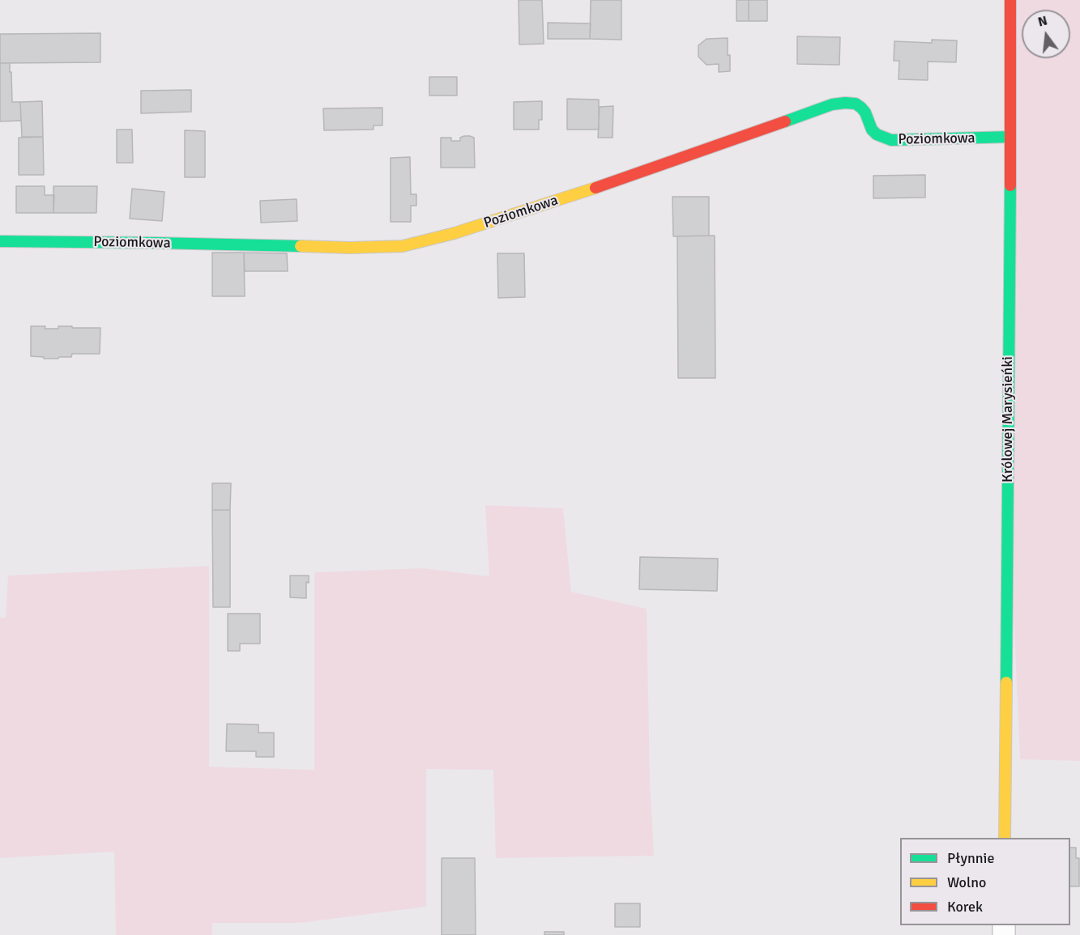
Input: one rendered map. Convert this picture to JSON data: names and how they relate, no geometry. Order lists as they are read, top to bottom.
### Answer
{
  "streets": {
    "street": ["Poziomkowa", "Królowej Marysieńki"]
  },
  "crossings": [
    ["Poziomkowa", "Królowej Marysieńki"]
  ],
  "legend": ["Płynnie", "Wolno", "Korek"],
  "north": "top"
}
